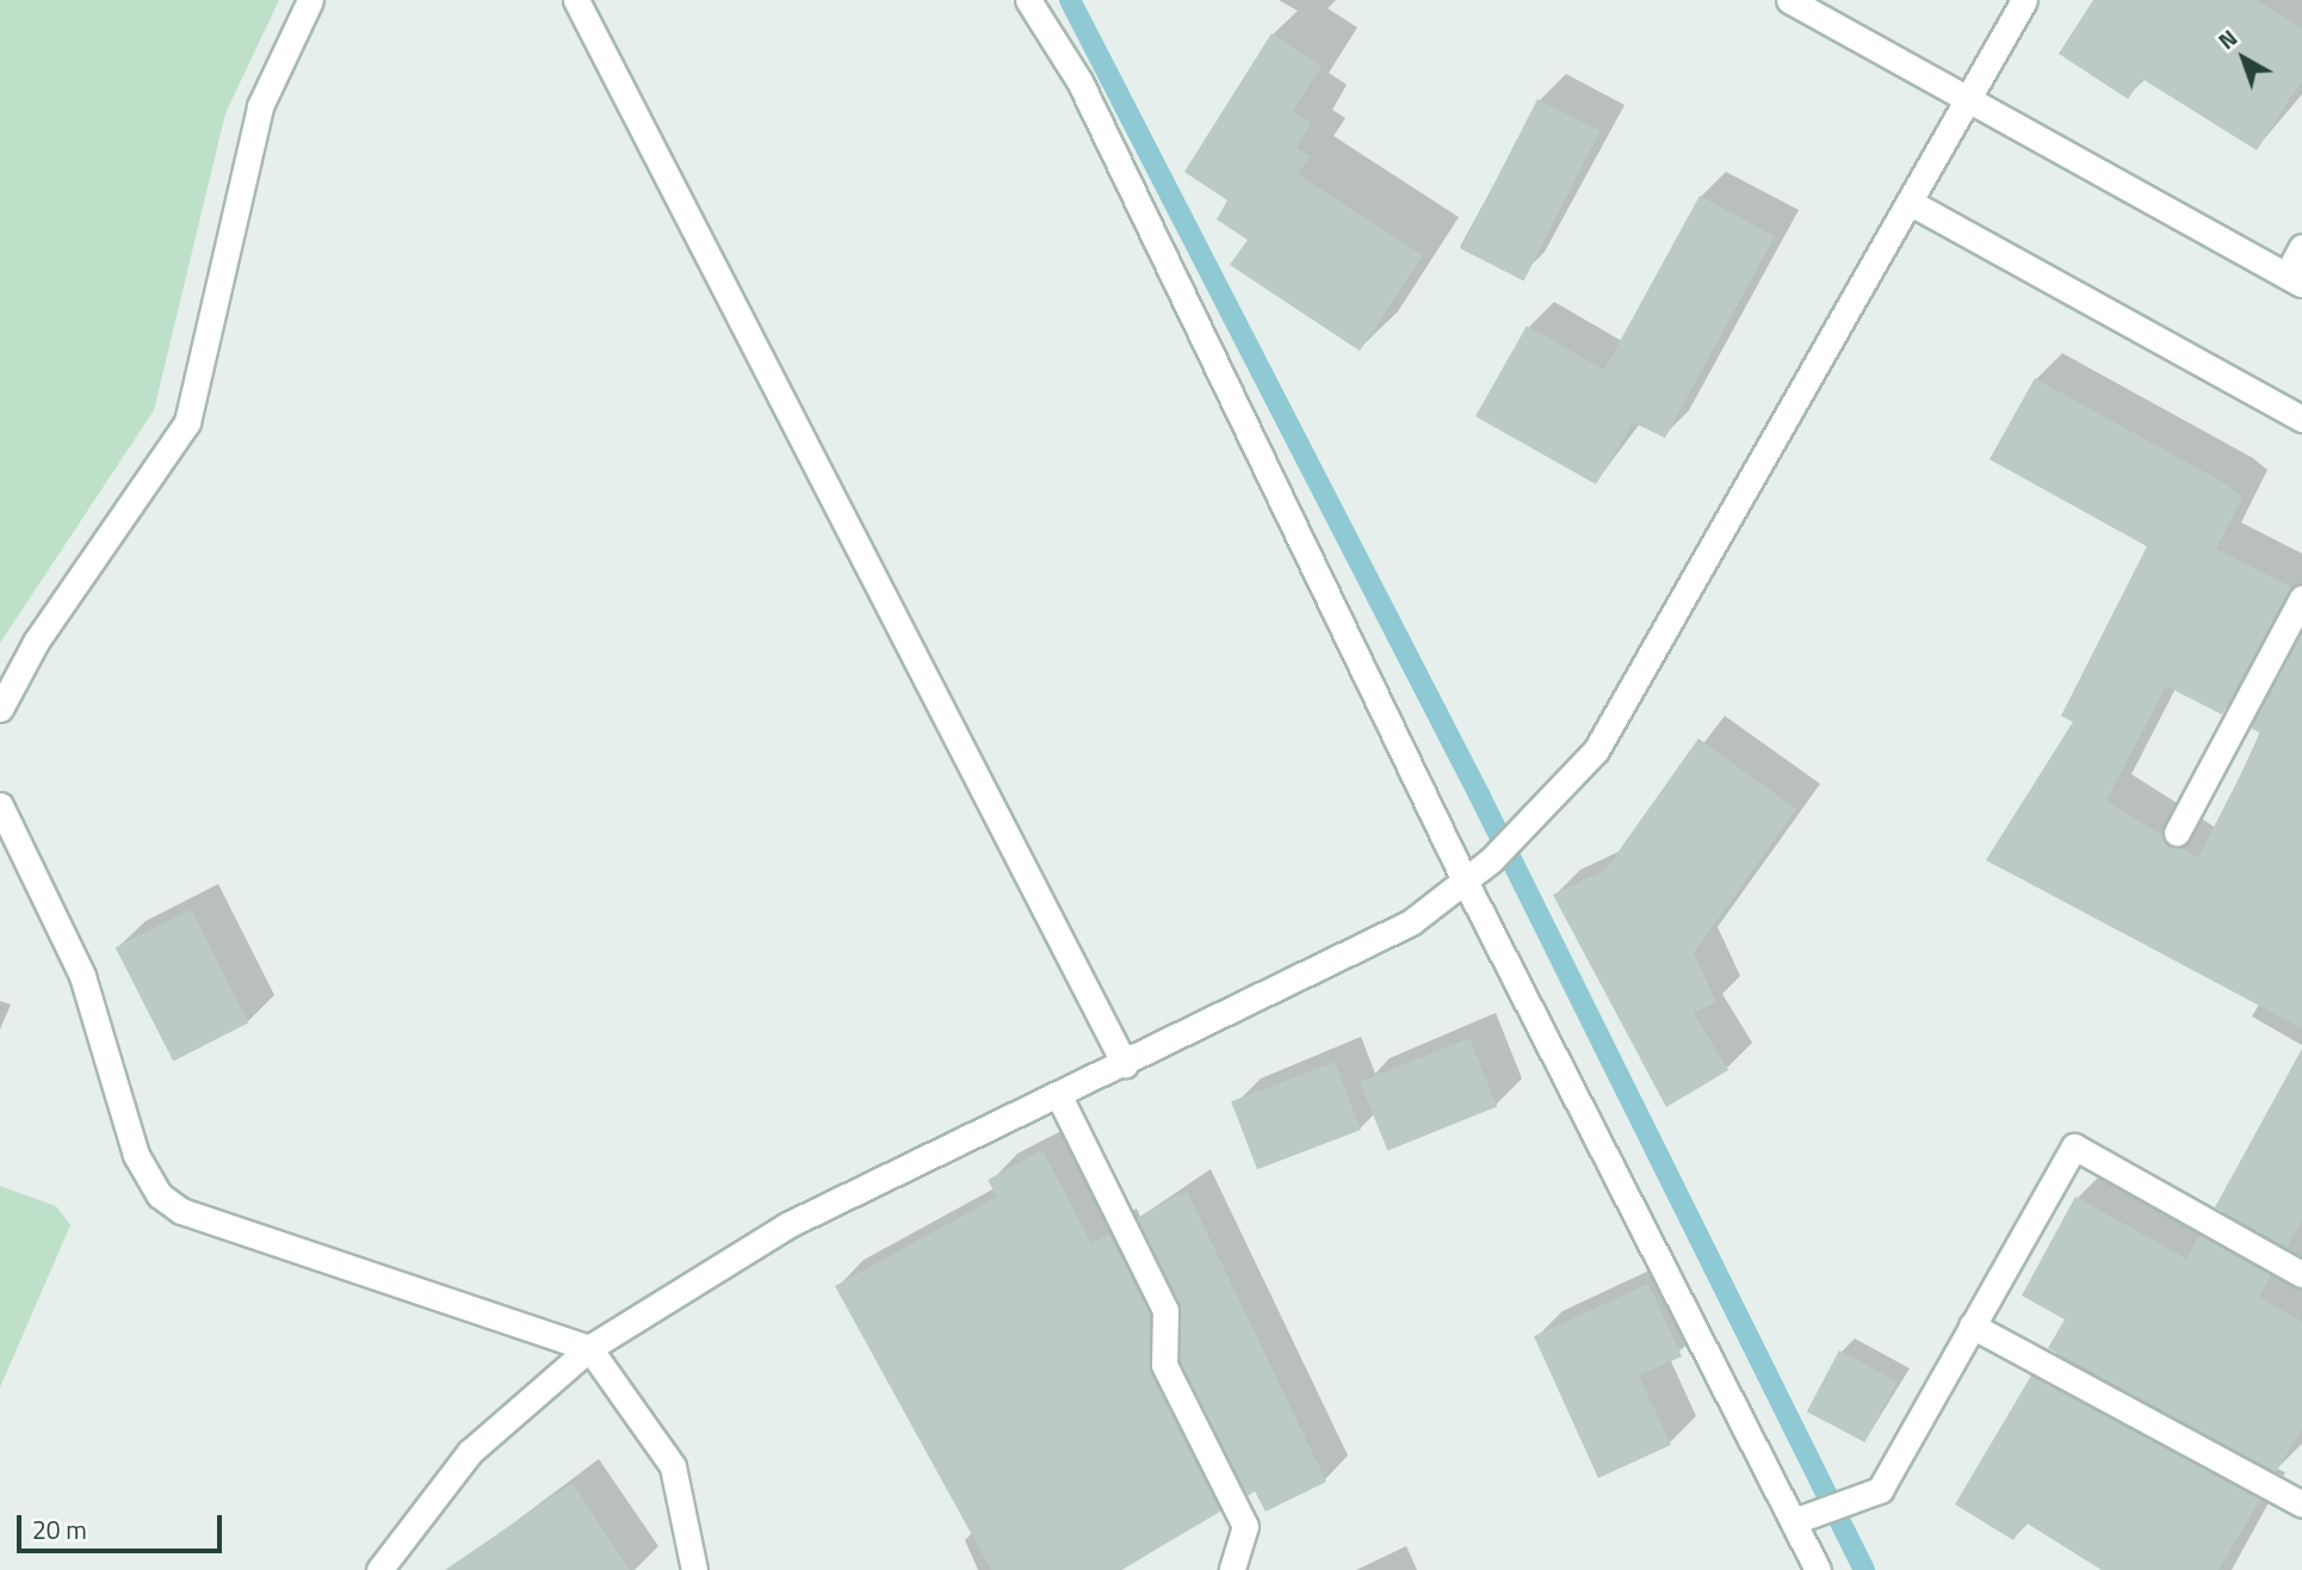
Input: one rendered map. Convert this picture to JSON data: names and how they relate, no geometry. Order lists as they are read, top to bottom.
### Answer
{
  "scale_bar": "20 m",
  "north": "top left"
}
